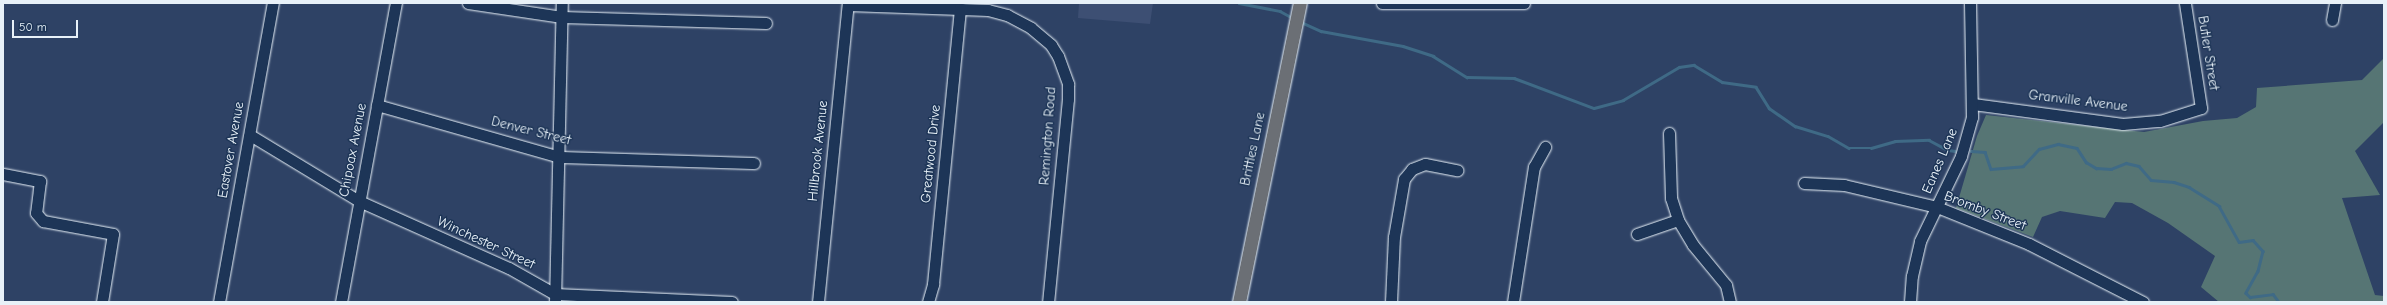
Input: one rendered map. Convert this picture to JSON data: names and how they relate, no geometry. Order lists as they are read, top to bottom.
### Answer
{
  "streets": {
    "main road": ["Brittles Lane"],
    "street": [
      "Butler Street",
      "Granville Avenue",
      "Denver Street",
      "Remington Road",
      "Eastover Avenue",
      "Chipoax Avenue",
      "Hillbrook Avenue",
      "Greatwood Drive",
      "Eanes Lane",
      "Bromby Street",
      "Winchester Street"
    ]
  },
  "crossings": [
    ["Butler Street", "Granville Avenue"],
    ["Granville Avenue", "Eanes Lane"],
    ["Denver Street", "Chipoax Avenue"],
    ["Remington Road", "Hillbrook Avenue"],
    ["Remington Road", "Greatwood Drive"],
    ["Eastover Avenue", "Winchester Street"],
    ["Chipoax Avenue", "Winchester Street"],
    ["Eanes Lane", "Bromby Street"]
  ],
  "scale_bar": "50 m"
}
